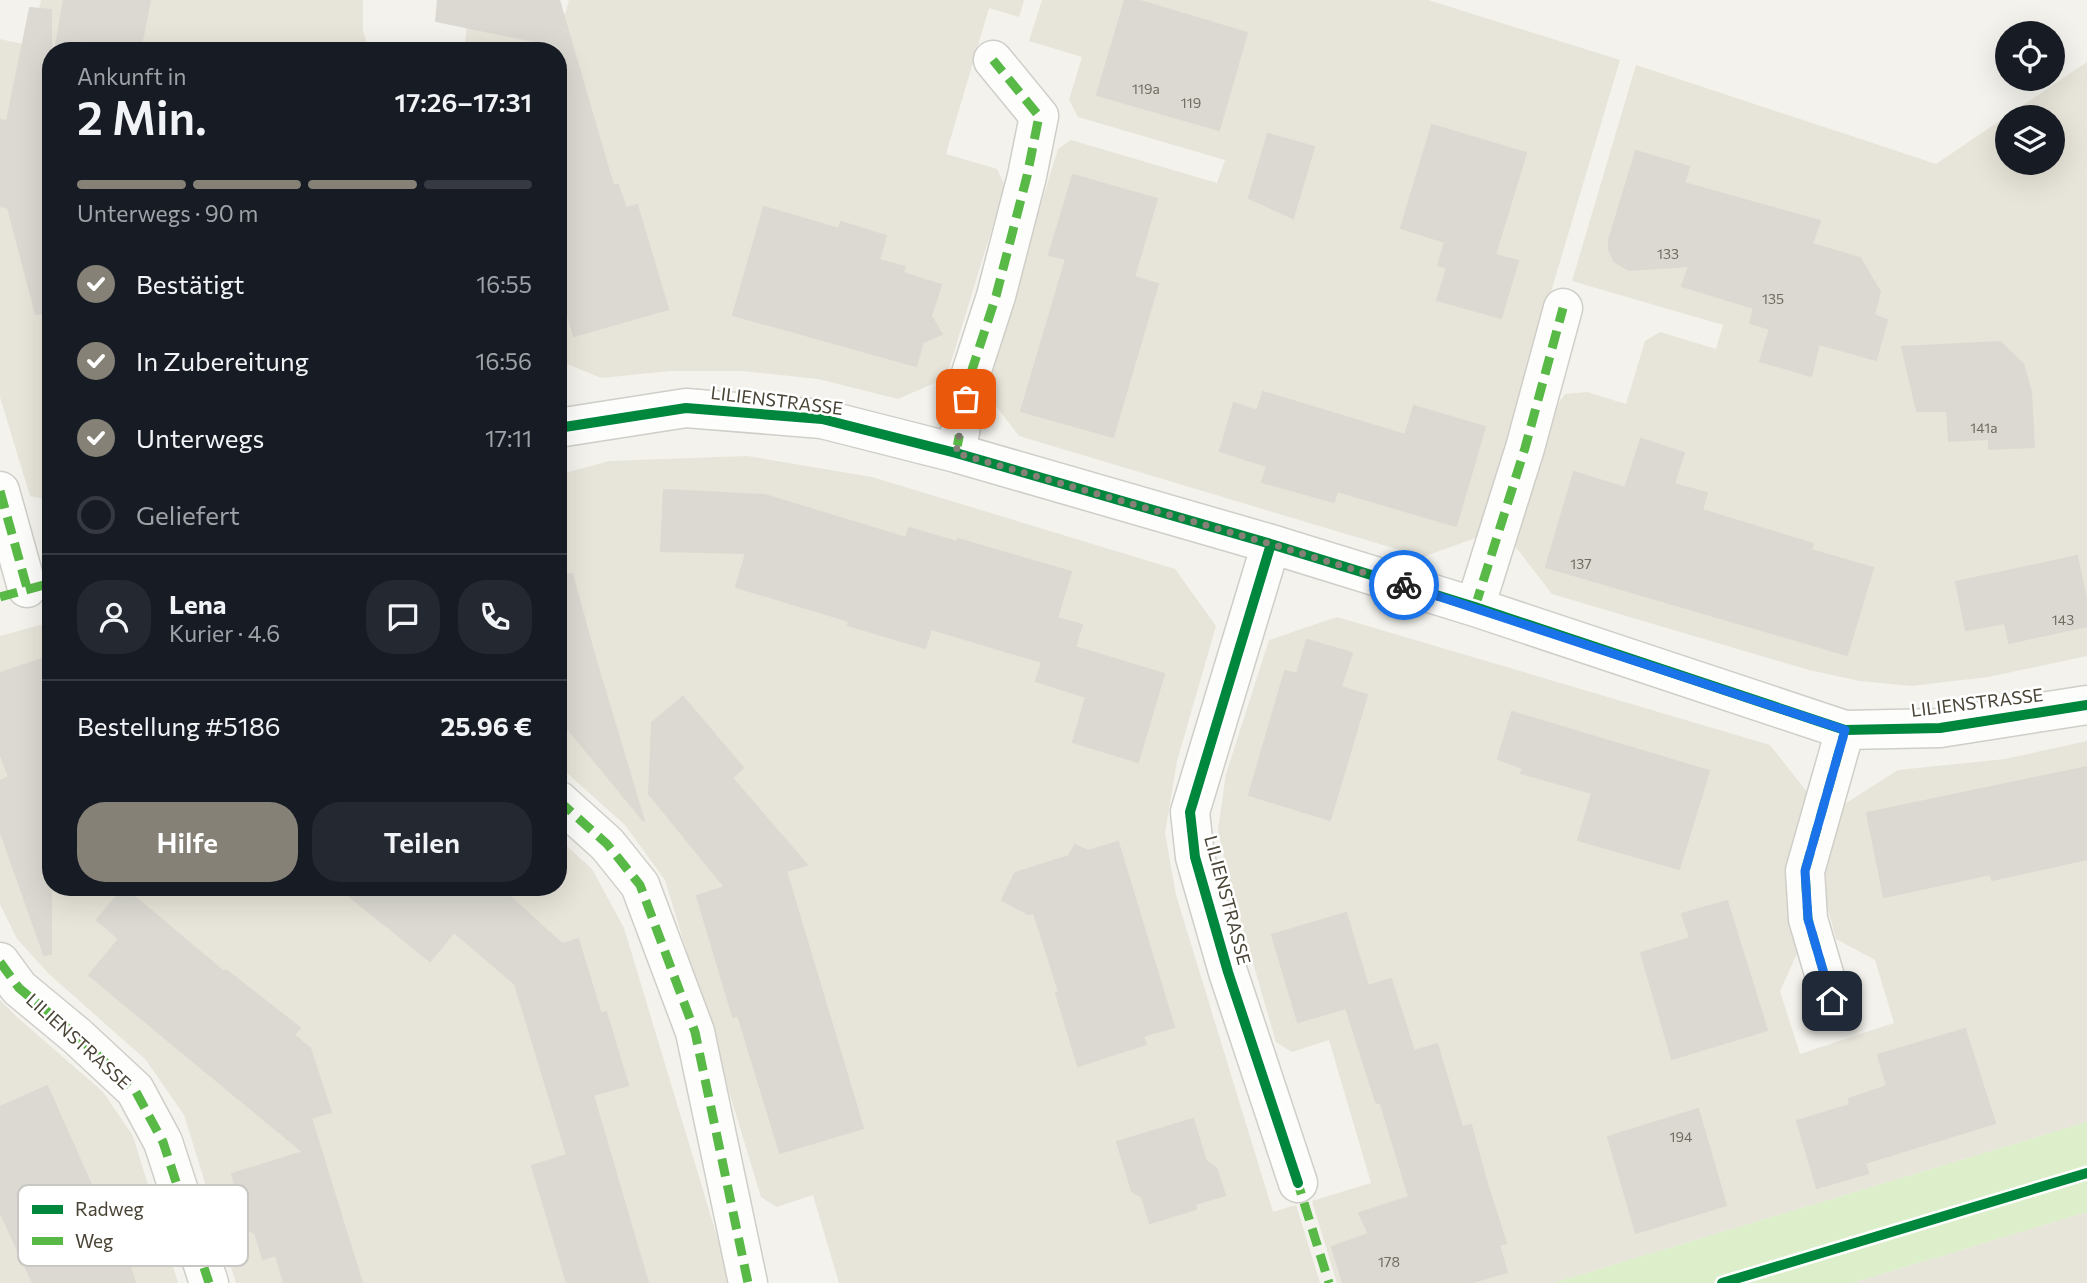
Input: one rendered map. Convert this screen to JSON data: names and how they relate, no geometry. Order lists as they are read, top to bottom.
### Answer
{
  "streets": {
    "street": ["LILIENSTRASSE"]
  },
  "house_numbers": [
    "119a",
    "119",
    "133",
    "135",
    "141a",
    "137",
    "143",
    "194",
    "178"
  ],
  "legend": ["Radweg", "Weg"],
  "page": {
    "heading": ["2 Min.", "Ankunft in", "17:26–17:31"],
    "panel": [
      "Lena",
      "Kurier · 4.6",
      "Bestellung #5186",
      "25.96 €"
    ],
    "bar": "Unterwegs · 90 m",
    "list": [
      ["Bestätigt", "16:55"],
      ["In Zubereitung", "16:56"],
      ["Unterwegs", "17:11"],
      "Geliefert"
    ],
    "buttons": ["Hilfe", "Teilen"]
  }
}
